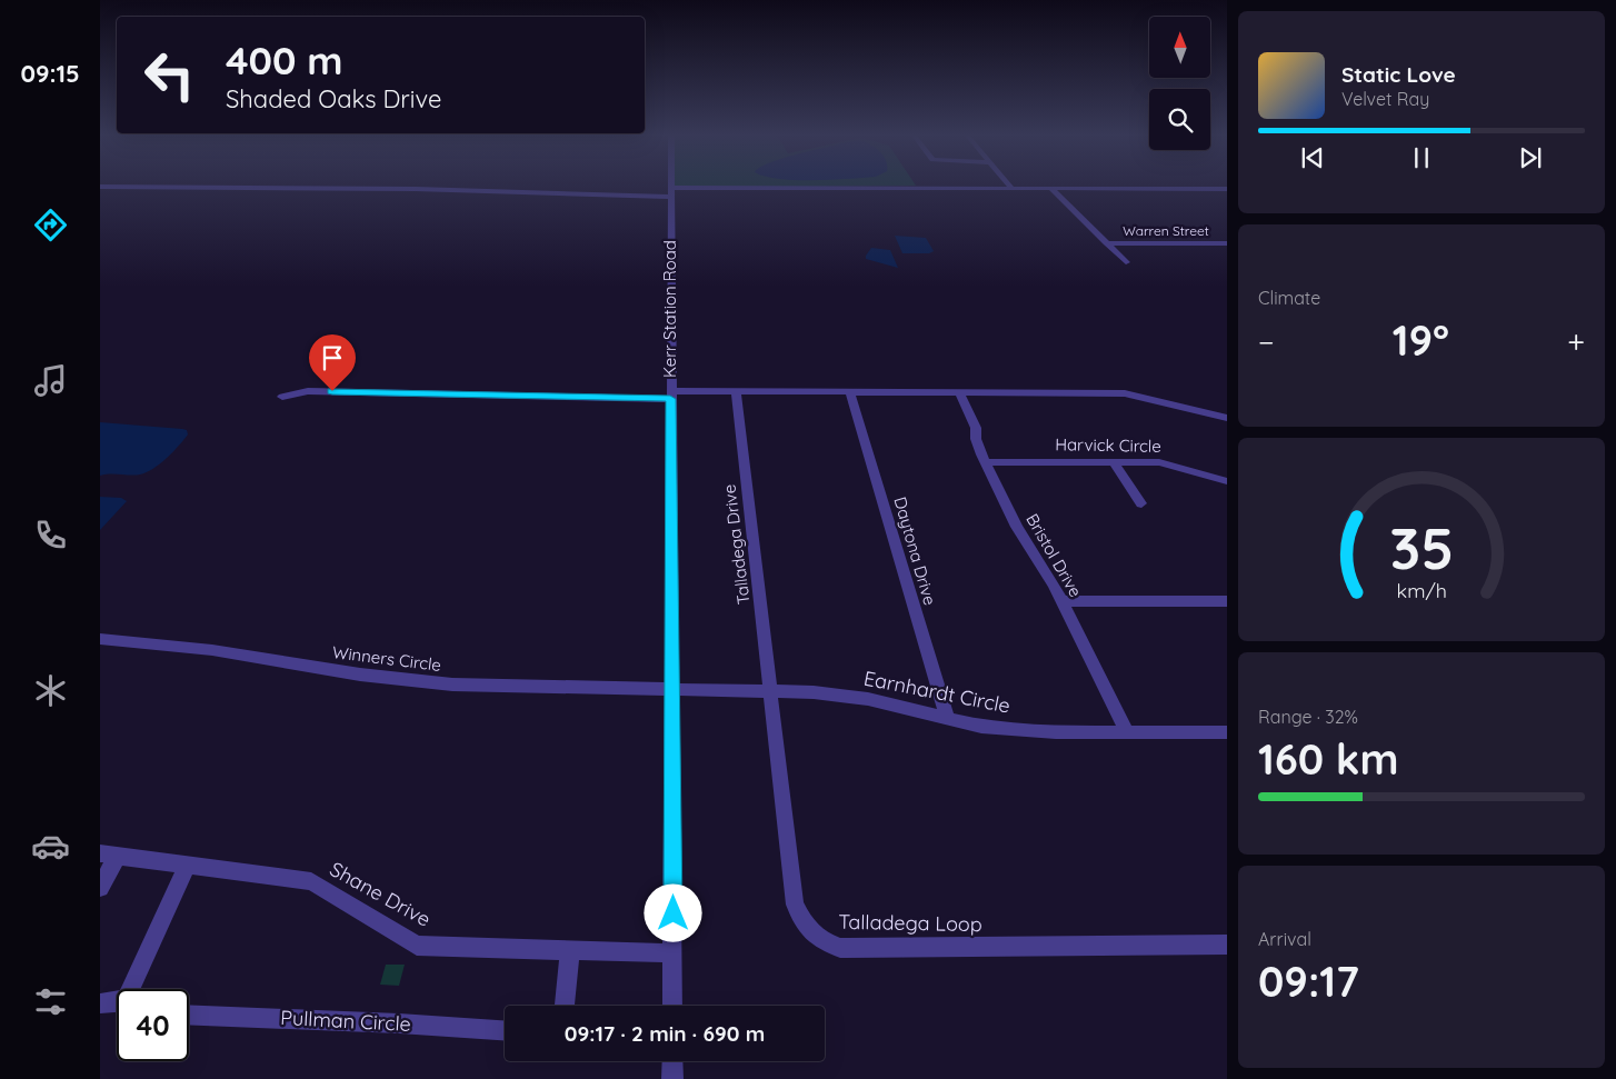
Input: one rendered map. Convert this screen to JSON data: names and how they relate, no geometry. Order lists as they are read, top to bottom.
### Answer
{
  "streets": {
    "street": [
      "Warren Street",
      "Kerr Station Road",
      "Harvick Circle",
      "Talladega Drive",
      "Daytona Drive",
      "Bristol Drive",
      "Winners Circle",
      "Earnhardt Circle",
      "Shane Drive",
      "Talladega Loop",
      "Pullman Circle"
    ]
  },
  "crossings": [
    ["Kerr Station Road", "Winners Circle"],
    ["Kerr Station Road", "Earnhardt Circle"],
    ["Kerr Station Road", "Shane Drive"],
    ["Harvick Circle", "Bristol Drive"],
    ["Talladega Drive", "Earnhardt Circle"],
    ["Talladega Drive", "Talladega Loop"],
    ["Daytona Drive", "Earnhardt Circle"],
    ["Bristol Drive", "Earnhardt Circle"],
    ["Winners Circle", "Earnhardt Circle"],
    ["Earnhardt Circle", "Talladega Loop"]
  ],
  "north": "top",
  "page": {
    "tabs": "09:15",
    "turn": ["400 m", "Shaded Oaks Drive"],
    "song": ["Static Love", "Velvet Ray"],
    "tile": [
      "Climate",
      ["Range · 32%", "160 km"],
      ["Arrival", "09:17"]
    ],
    "heat": ["−", "19°", "+"],
    "limit": "40",
    "trip": "09:17 · 2 min · 690 m",
    "gauge": ["35", "km/h"]
  }
}
